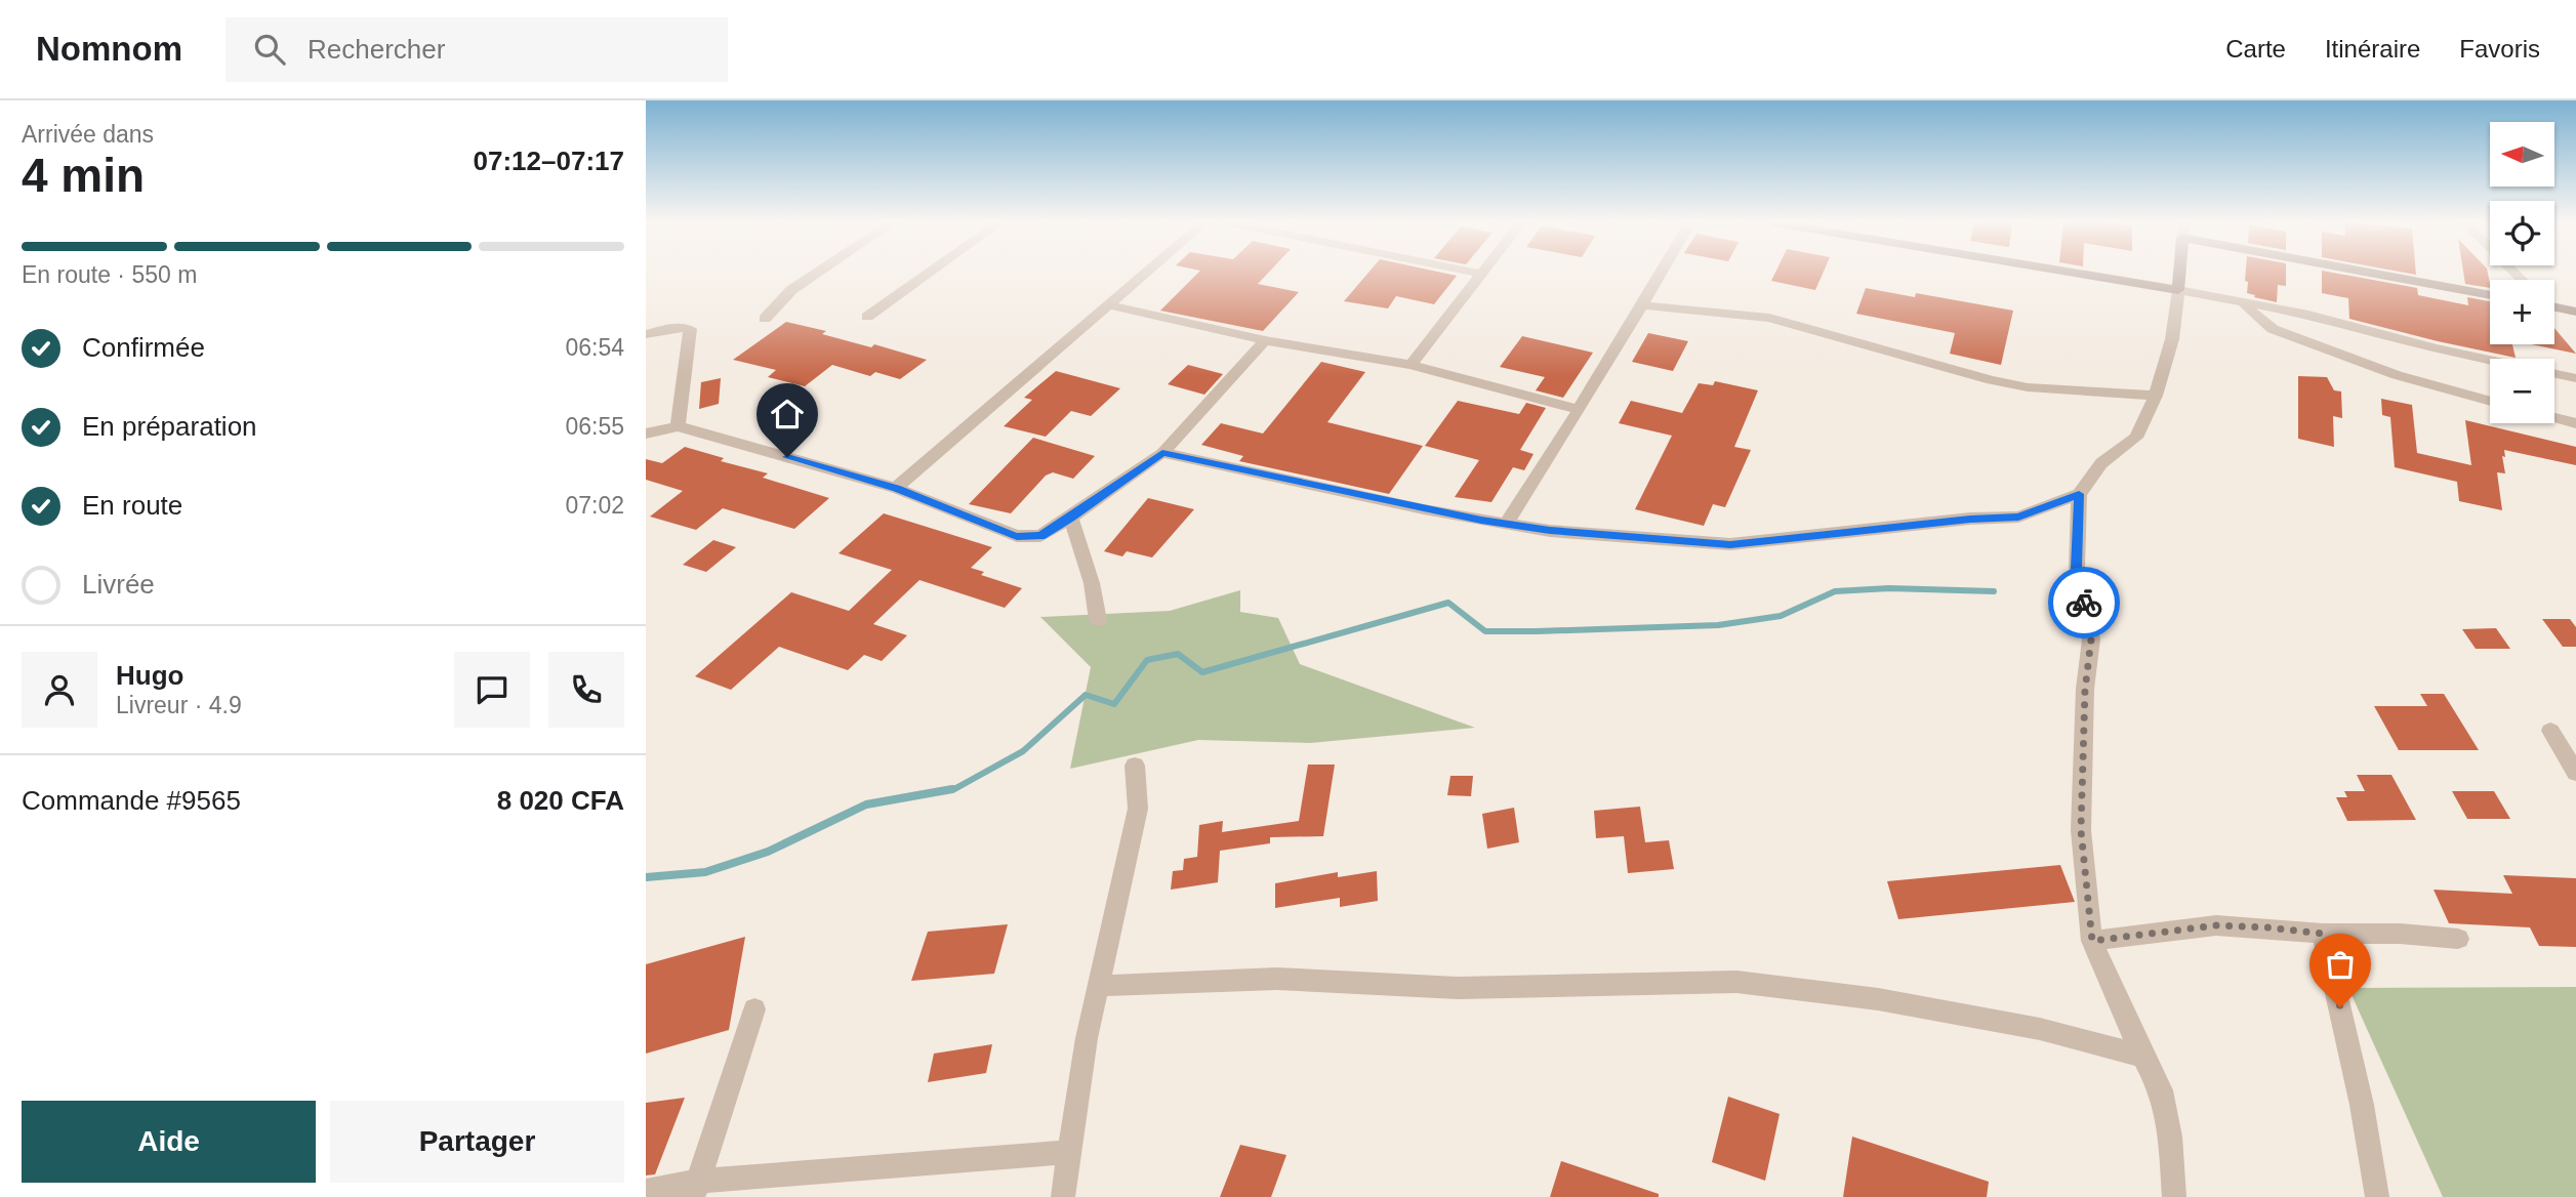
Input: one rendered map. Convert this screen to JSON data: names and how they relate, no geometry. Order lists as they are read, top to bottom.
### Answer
{
  "north": "left",
  "page": {
    "header": "Nomnom",
    "search": "Rechercher",
    "nav": ["Carte", "Itinéraire", "Favoris"],
    "heading": ["4 min", "Arrivée dans", "07:12–07:17"],
    "panel": [
      "Hugo",
      "Livreur · 4.9",
      "Commande #9565",
      "8 020 CFA"
    ],
    "map_buttons": ["+", "−"],
    "bar": "En route · 550 m",
    "list": [
      ["Confirmée", "06:54"],
      ["En préparation", "06:55"],
      ["En route", "07:02"],
      "Livrée"
    ],
    "buttons": ["Aide", "Partager"]
  }
}
